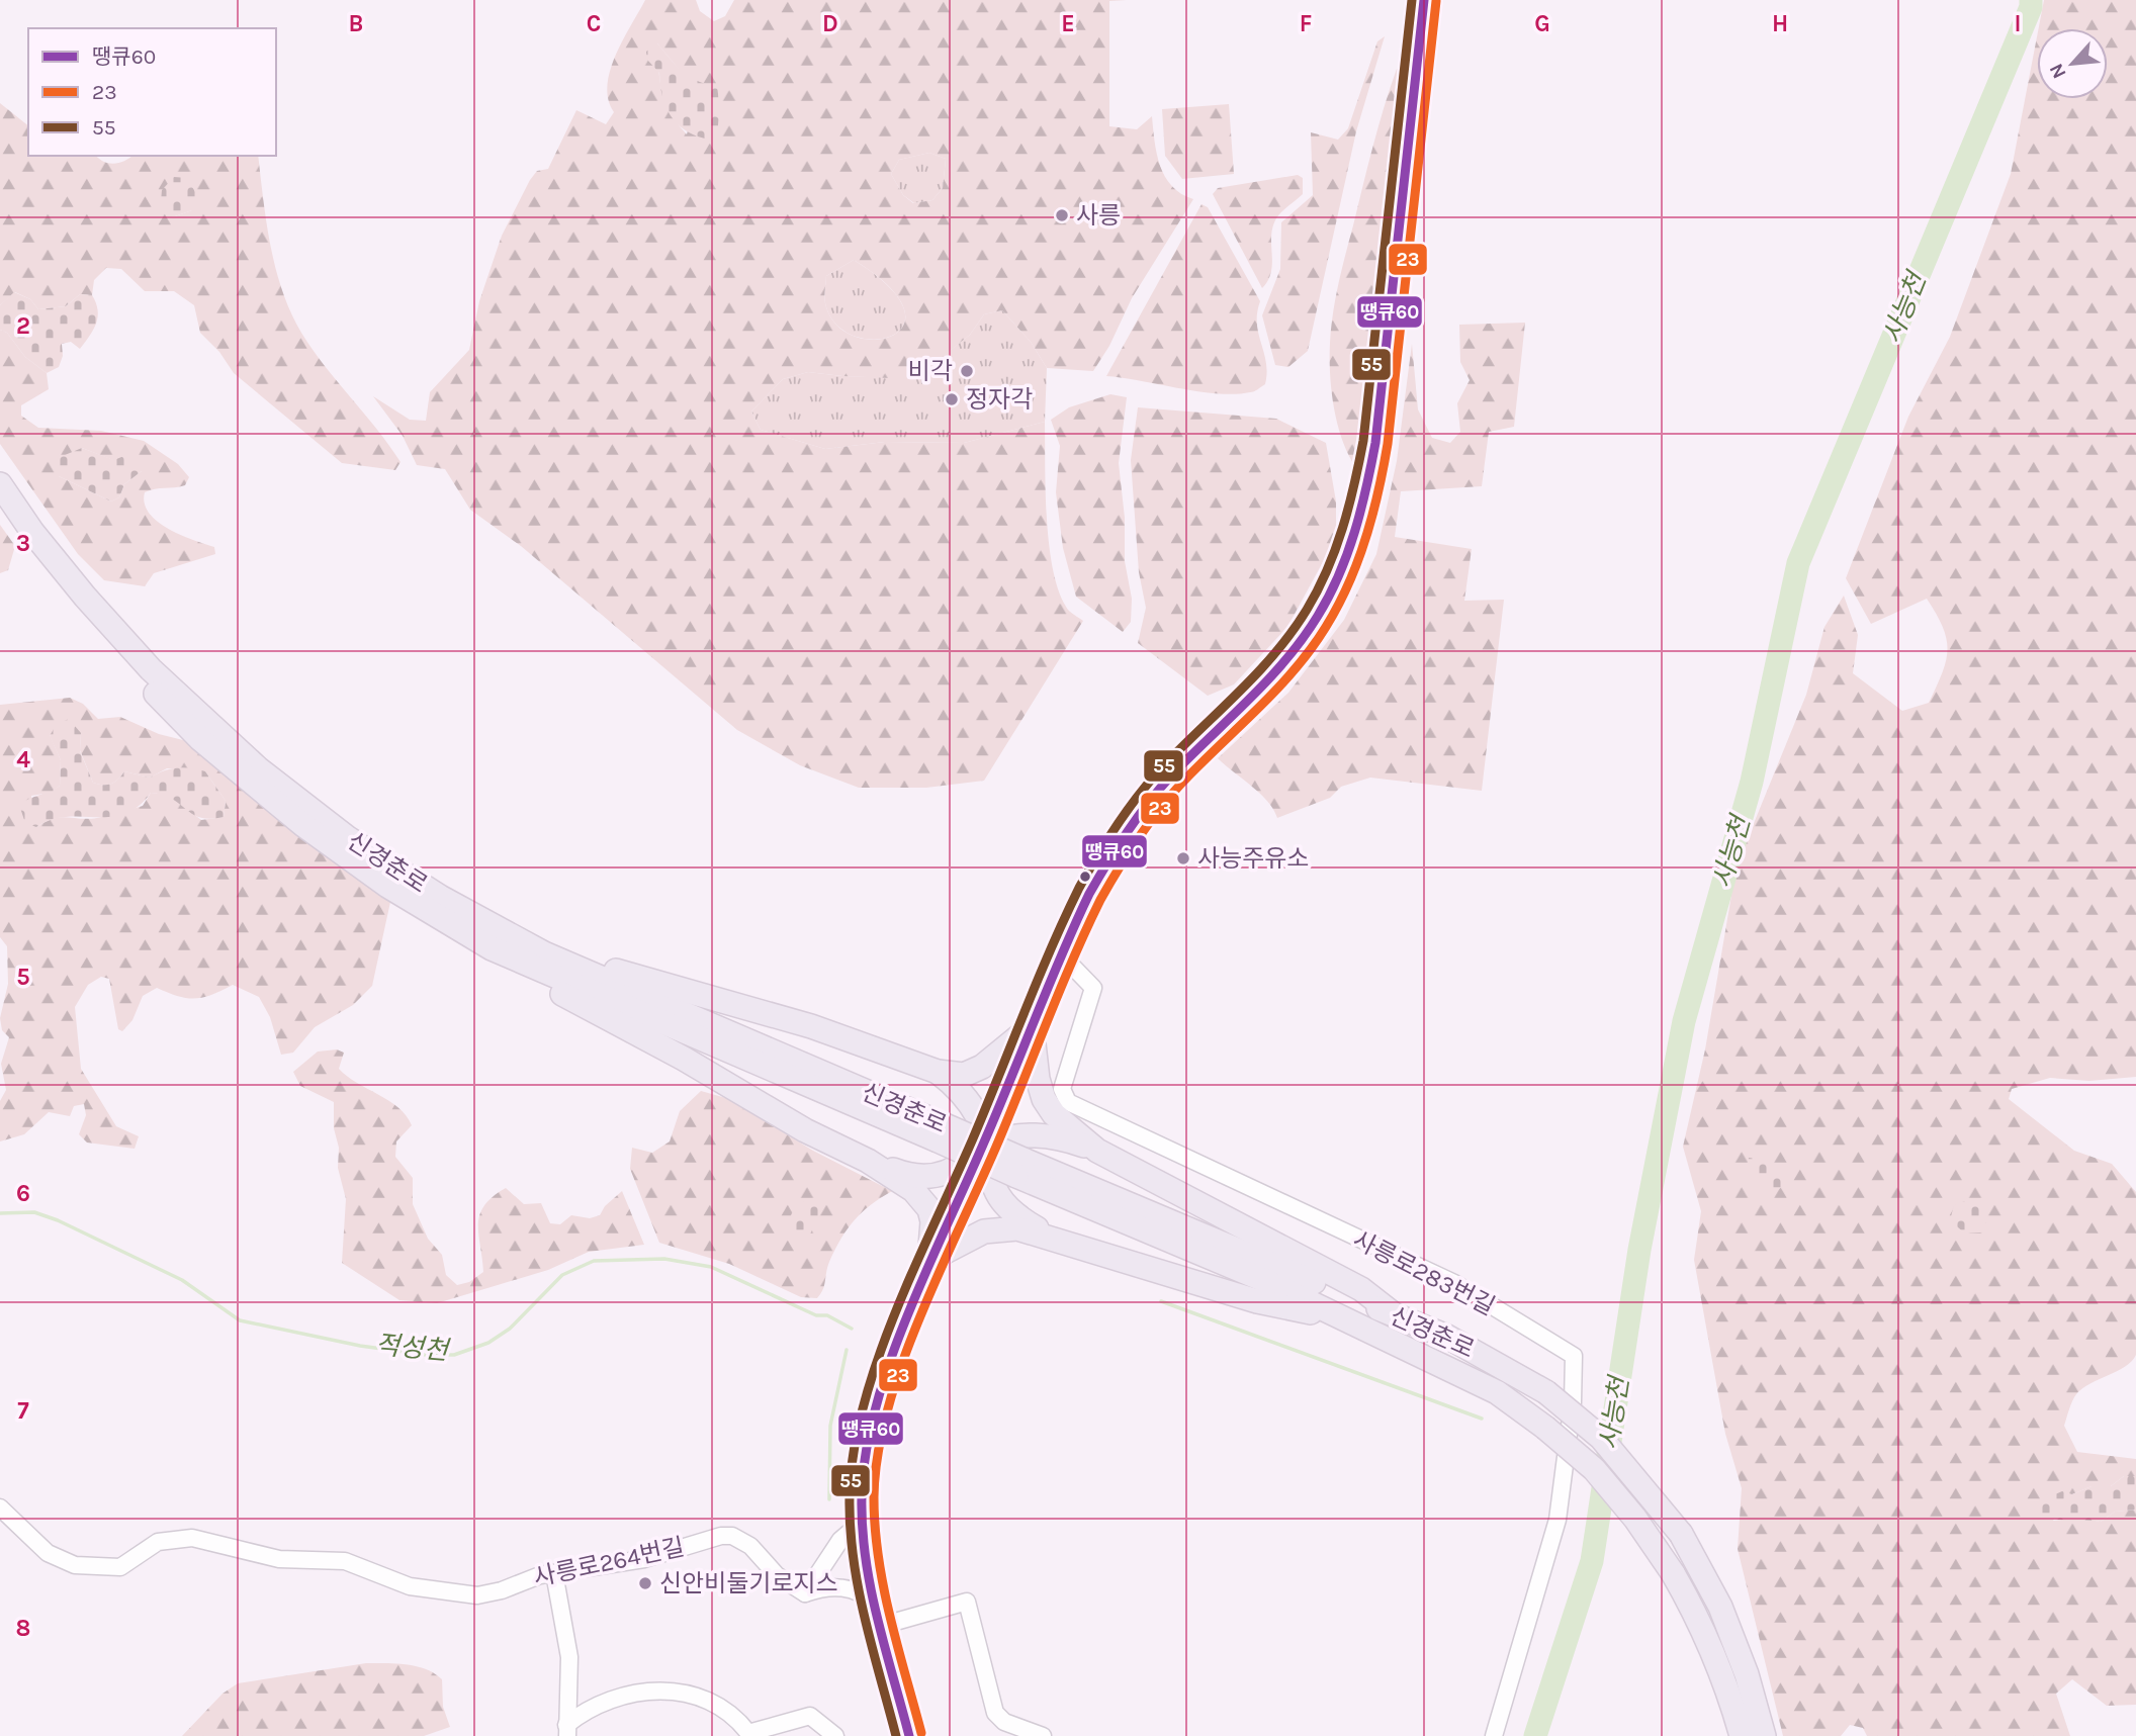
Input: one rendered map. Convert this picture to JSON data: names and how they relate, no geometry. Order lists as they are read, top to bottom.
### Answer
{
  "streets": {
    "highway": ["신경춘로"],
    "street": ["사릉로283번길", "사릉로264번길"]
  },
  "water": ["사능천", "적성천"],
  "places": [
    "사릉",
    "비각",
    "정자각",
    "사능주유소",
    "신안비둘기로지스"
  ],
  "lines": ["transit line 땡큐60", "transit line 55", "transit line 23"],
  "legend": ["땡큐60", "23", "55"],
  "north": "bottom left",
  "grid": {
    "columns": [
      "B",
      "C",
      "D",
      "E",
      "F",
      "G",
      "H",
      "I"
    ],
    "rows": [
      "2",
      "3",
      "4",
      "5",
      "6",
      "7",
      "8"
    ]
  }
}
